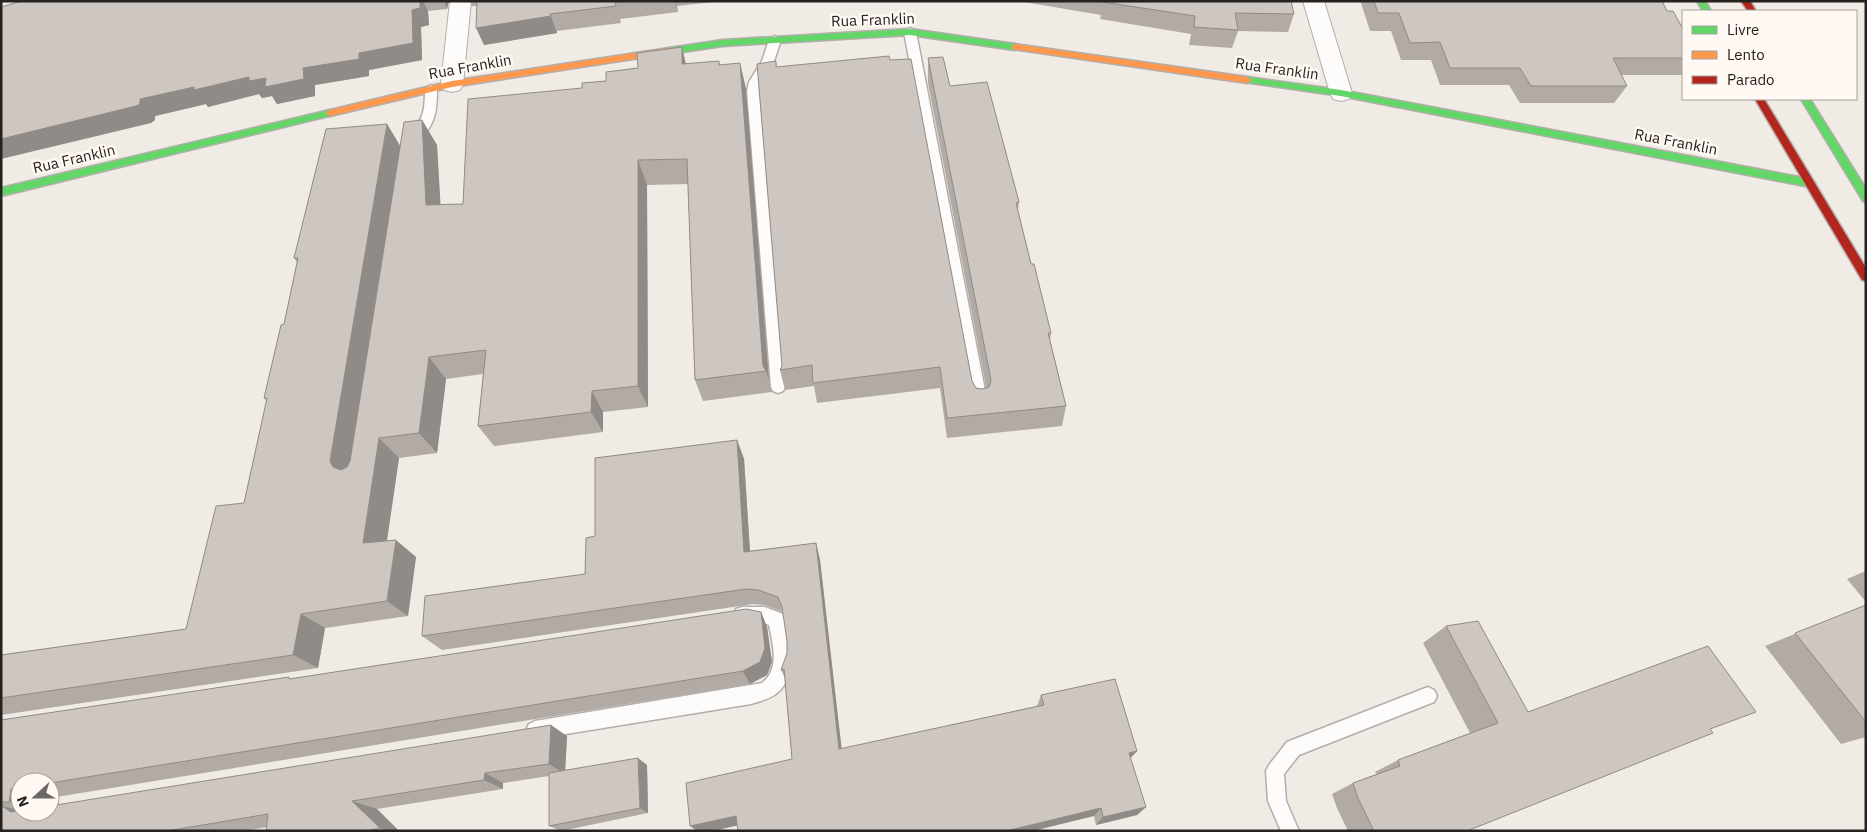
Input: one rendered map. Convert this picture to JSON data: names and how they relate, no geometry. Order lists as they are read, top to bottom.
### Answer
{
  "streets": {
    "street": ["Rua Franklin"]
  },
  "legend": ["Livre", "Lento", "Parado"],
  "north": "left"
}
